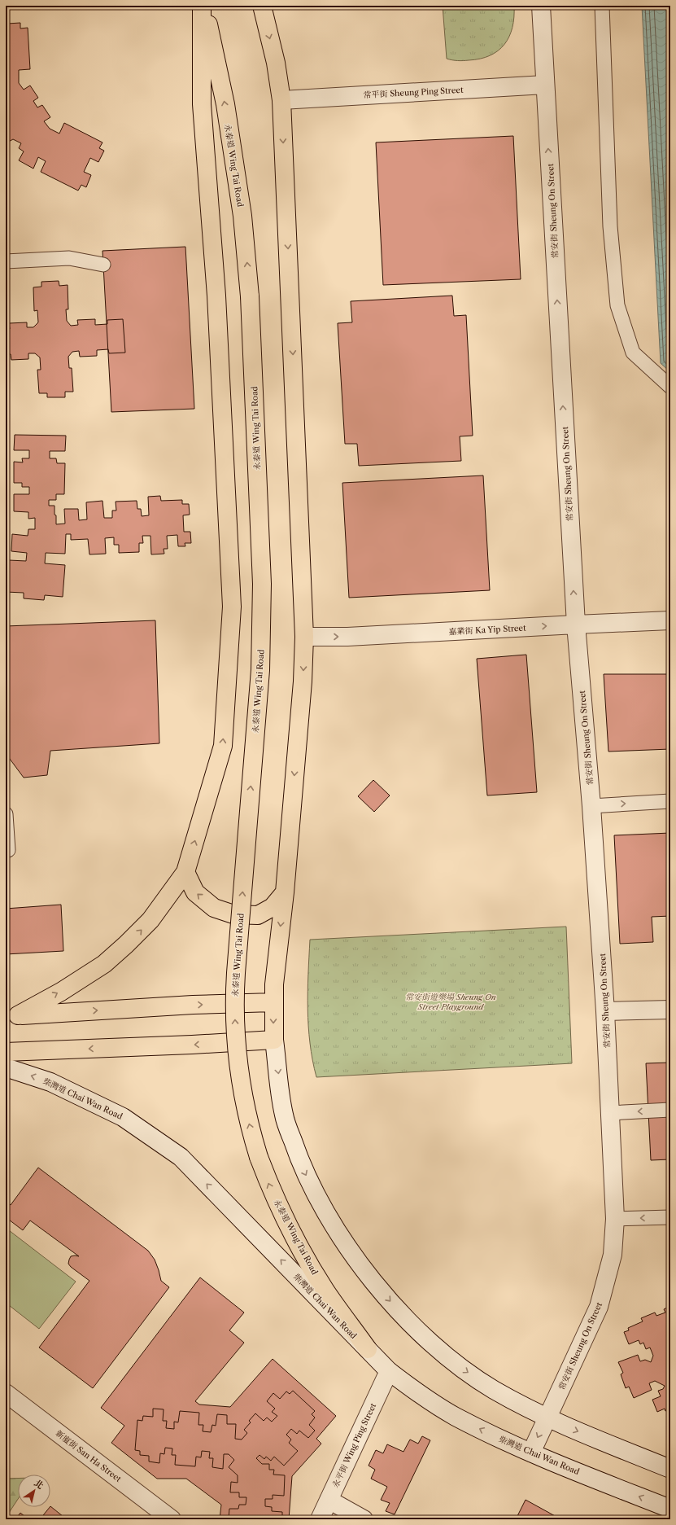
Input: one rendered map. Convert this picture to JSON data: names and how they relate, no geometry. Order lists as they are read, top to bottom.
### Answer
{
  "streets": {
    "main road": ["永泰道 Wing Tai Road"],
    "street": [
      "常平街 Sheung Ping Street",
      "常安街 Sheung On Street",
      "嘉業街 Ka Yip Street",
      "柴灣道 Chai Wan Road",
      "永平街 Wing Ping Street",
      "新廈街 San Ha Street"
    ]
  },
  "crossings": [
    ["常平街 Sheung Ping Street", "常安街 Sheung On Street"],
    ["永泰道 Wing Tai Road", "柴灣道 Chai Wan Road"],
    ["常安街 Sheung On Street", "嘉業街 Ka Yip Street"],
    ["常安街 Sheung On Street", "柴灣道 Chai Wan Road"],
    ["柴灣道 Chai Wan Road", "永平街 Wing Ping Street"]
  ],
  "one_way": ["嘉業街 Ka Yip Street", "柴灣道 Chai Wan Road"],
  "parks": ["常安街遊樂場 Sheung On Street Playground"],
  "north": "top right"
}
